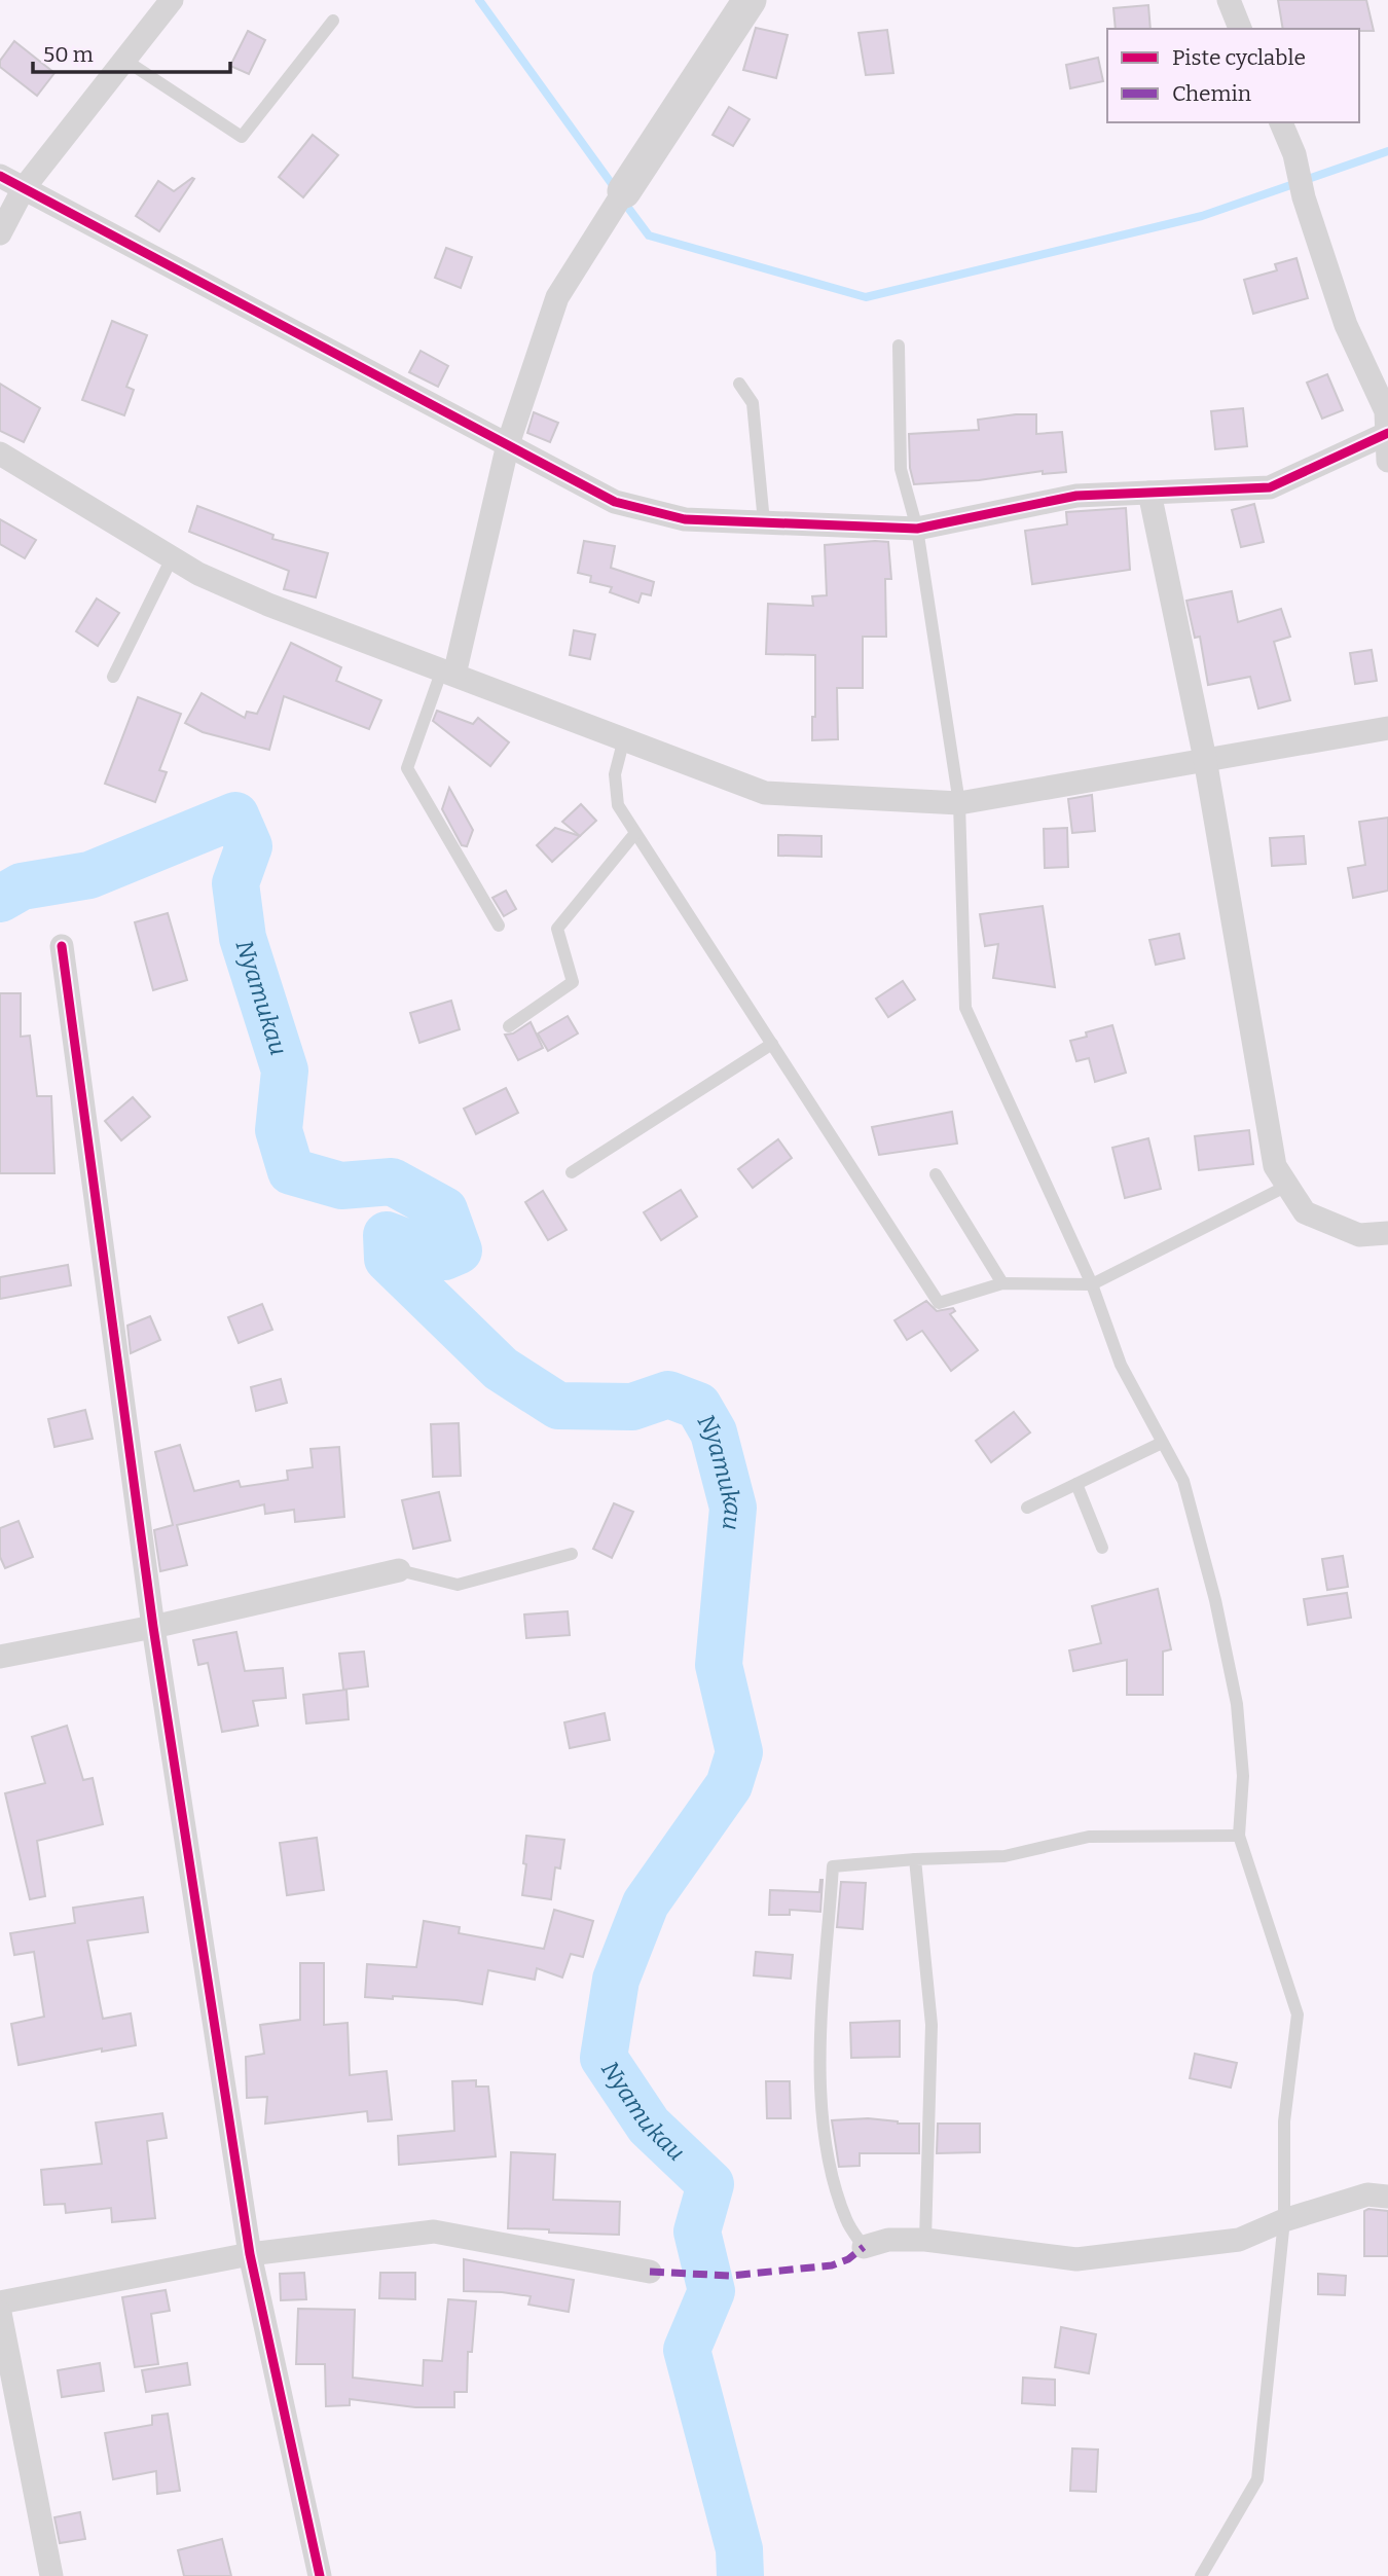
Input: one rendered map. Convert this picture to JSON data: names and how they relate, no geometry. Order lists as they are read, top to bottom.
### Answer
{
  "water": ["Nyamukau"],
  "legend": ["Piste cyclable", "Chemin"],
  "scale_bar": "50 m"
}
